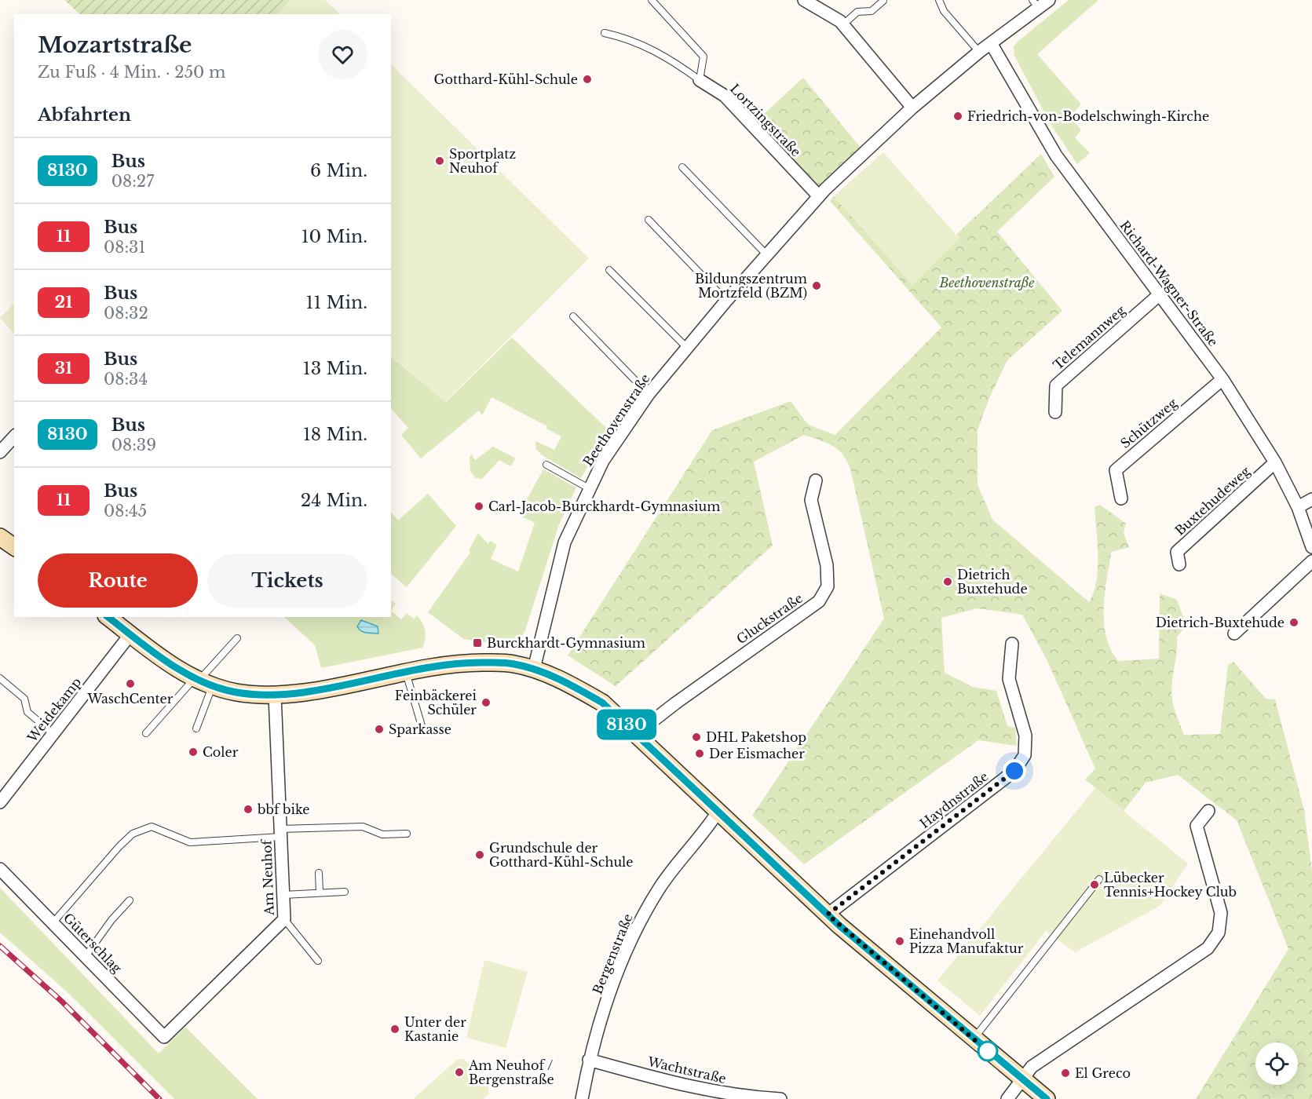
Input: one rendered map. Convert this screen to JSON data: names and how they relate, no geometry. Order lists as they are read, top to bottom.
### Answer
{
  "streets": {
    "street": [
      "Lortzingstraße",
      "Richard-Wagner-Straße",
      "Telemannweg",
      "Beethovenstraße",
      "Schützweg",
      "Buxtehudeweg",
      "Gluckstraße",
      "Weidekamp",
      "Haydnstraße",
      "Am Neuhof",
      "Güterschlag",
      "Bergenstraße",
      "Wachtstraße"
    ]
  },
  "crossings": [
    ["Lortzingstraße", "Beethovenstraße"],
    ["Richard-Wagner-Straße", "Telemannweg"],
    ["Richard-Wagner-Straße", "Beethovenstraße"],
    ["Richard-Wagner-Straße", "Schützweg"],
    ["Richard-Wagner-Straße", "Buxtehudeweg"],
    ["Am Neuhof", "Güterschlag"],
    ["Bergenstraße", "Wachtstraße"]
  ],
  "parks": ["Beethovenstraße"],
  "places": {
    "other": [
      "Gotthard-Kühl-Schule",
      "Friedrich-von-Bodelschwingh-Kirche",
      "Sportplatz Neuhof",
      "Bildungszentrum Mortzfeld (BZM)",
      "Carl-Jacob-Burckhardt-Gymnasium",
      "Dietrich Buxtehude",
      "Dietrich-Buxtehude",
      "WaschCenter",
      "Feinbäckerei Schüler",
      "Sparkasse",
      "DHL Paketshop",
      "Coler",
      "Der Eismacher",
      "bbf bike",
      "Grundschule der Gotthard-Kühl-Schule",
      "Lübecker Tennis+Hockey Club",
      "Einehandvoll Pizza Manufaktur",
      "Unter der Kastanie",
      "Am Neuhof / Bergenstraße",
      "El Greco"
    ],
    "transit": ["Burckhardt-Gymnasium"]
  },
  "lines": ["bus line 8130"],
  "page": {
    "on_map": "8130",
    "heading": [
      ["Mozartstraße", "Zu Fuß · 4 Min. · 250 m"],
      "Abfahrten"
    ],
    "list": [
      {
        "mark": "8130",
        "name": "Bus",
        "note": "08:27",
        "value": "6 Min."
      },
      {
        "mark": "11",
        "name": "Bus",
        "note": "08:31",
        "value": "10 Min."
      },
      {
        "mark": "21",
        "name": "Bus",
        "note": "08:32",
        "value": "11 Min."
      },
      {
        "mark": "31",
        "name": "Bus",
        "note": "08:34",
        "value": "13 Min."
      },
      {
        "mark": "8130",
        "name": "Bus",
        "note": "08:39",
        "value": "18 Min."
      },
      {
        "mark": "11",
        "name": "Bus",
        "note": "08:45",
        "value": "24 Min."
      }
    ],
    "buttons": ["Route", "Tickets"]
  }
}
